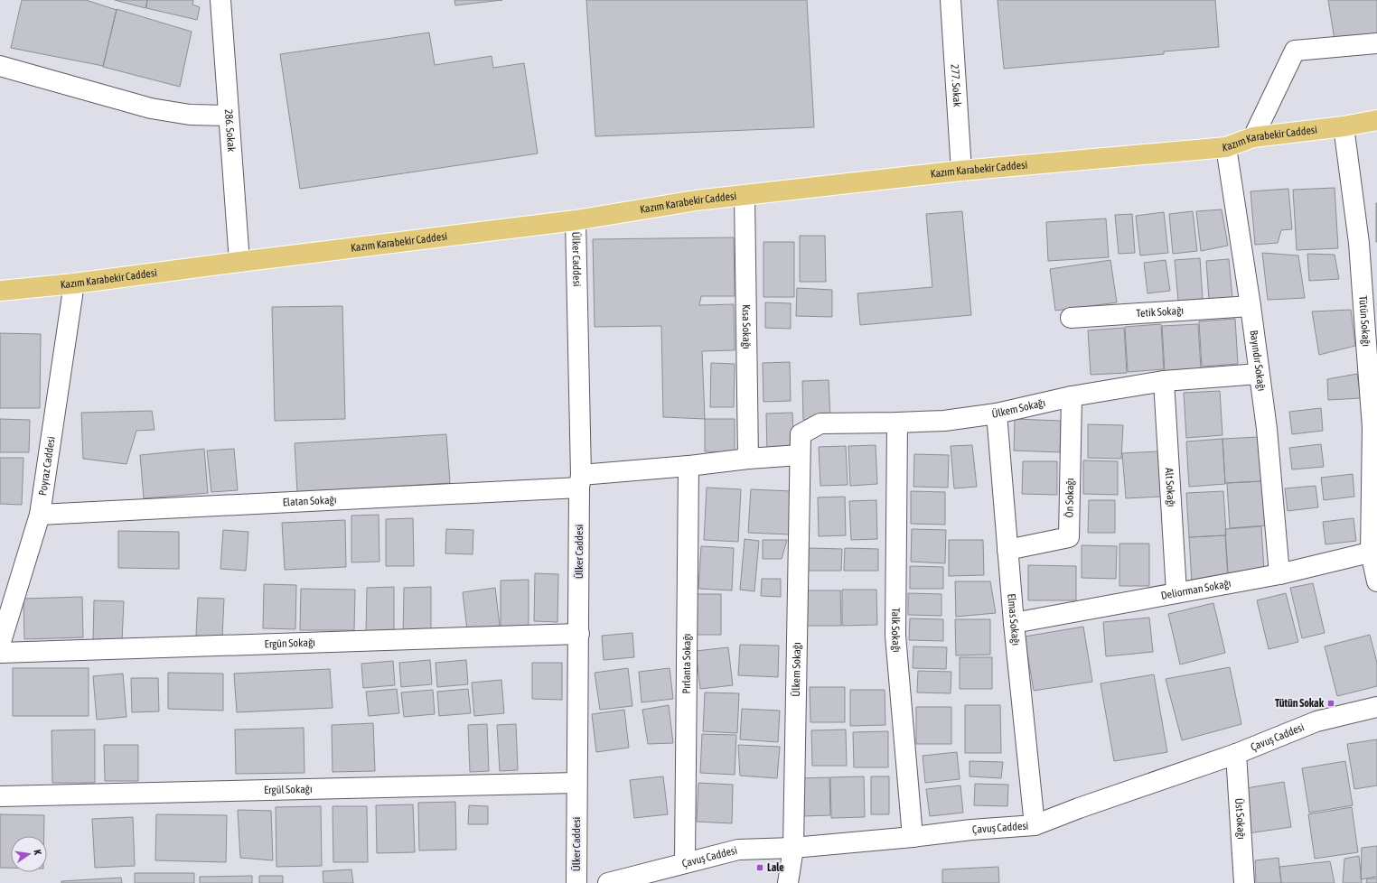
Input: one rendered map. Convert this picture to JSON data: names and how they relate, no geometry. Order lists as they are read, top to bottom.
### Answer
{
  "streets": {
    "main road": ["Kazım Karabekir Caddesi"],
    "street": [
      "277. Sokak",
      "286. Sokak",
      "Ülker Caddesi",
      "Tetik Sokağı",
      "Tütün Sokağı",
      "Kısa Sokağı",
      "Bayındır Sokağı",
      "Ülkem Sokağı",
      "Poyraz Caddesi",
      "Alt Sokağı",
      "Ön Sokağı",
      "Elatan Sokağı",
      "Deliorman Sokağı",
      "Elmas Sokağı",
      "Talk Sokağı",
      "Ergün Sokağı",
      "Pırlanta Sokağı",
      "Çavuş Caddesi",
      "Ergül Sokağı",
      "Üst Sokağı"
    ]
  },
  "crossings": [
    ["277. Sokak", "Kazım Karabekir Caddesi"],
    ["286. Sokak", "Kazım Karabekir Caddesi"],
    ["Kazım Karabekir Caddesi", "Ülker Caddesi"],
    ["Kazım Karabekir Caddesi", "Tütün Sokağı"],
    ["Kazım Karabekir Caddesi", "Kısa Sokağı"],
    ["Kazım Karabekir Caddesi", "Bayındır Sokağı"],
    ["Kazım Karabekir Caddesi", "Poyraz Caddesi"],
    ["Ülker Caddesi", "Elatan Sokağı"],
    ["Ülker Caddesi", "Ergün Sokağı"],
    ["Ülker Caddesi", "Ergül Sokağı"],
    ["Tetik Sokağı", "Bayındır Sokağı"],
    ["Tütün Sokağı", "Deliorman Sokağı"],
    ["Bayındır Sokağı", "Ülkem Sokağı"],
    ["Bayındır Sokağı", "Deliorman Sokağı"],
    ["Ülkem Sokağı", "Alt Sokağı"],
    ["Ülkem Sokağı", "Ön Sokağı"],
    ["Ülkem Sokağı", "Elmas Sokağı"],
    ["Ülkem Sokağı", "Talk Sokağı"],
    ["Ülkem Sokağı", "Çavuş Caddesi"],
    ["Poyraz Caddesi", "Elatan Sokağı"],
    ["Alt Sokağı", "Deliorman Sokağı"],
    ["Ön Sokağı", "Elmas Sokağı"],
    ["Deliorman Sokağı", "Elmas Sokağı"],
    ["Elmas Sokağı", "Çavuş Caddesi"],
    ["Talk Sokağı", "Çavuş Caddesi"],
    ["Pırlanta Sokağı", "Çavuş Caddesi"],
    ["Çavuş Caddesi", "Üst Sokağı"]
  ],
  "places": {
    "transit": ["Tütün Sokak", "Lale"]
  },
  "north": "right"
}
